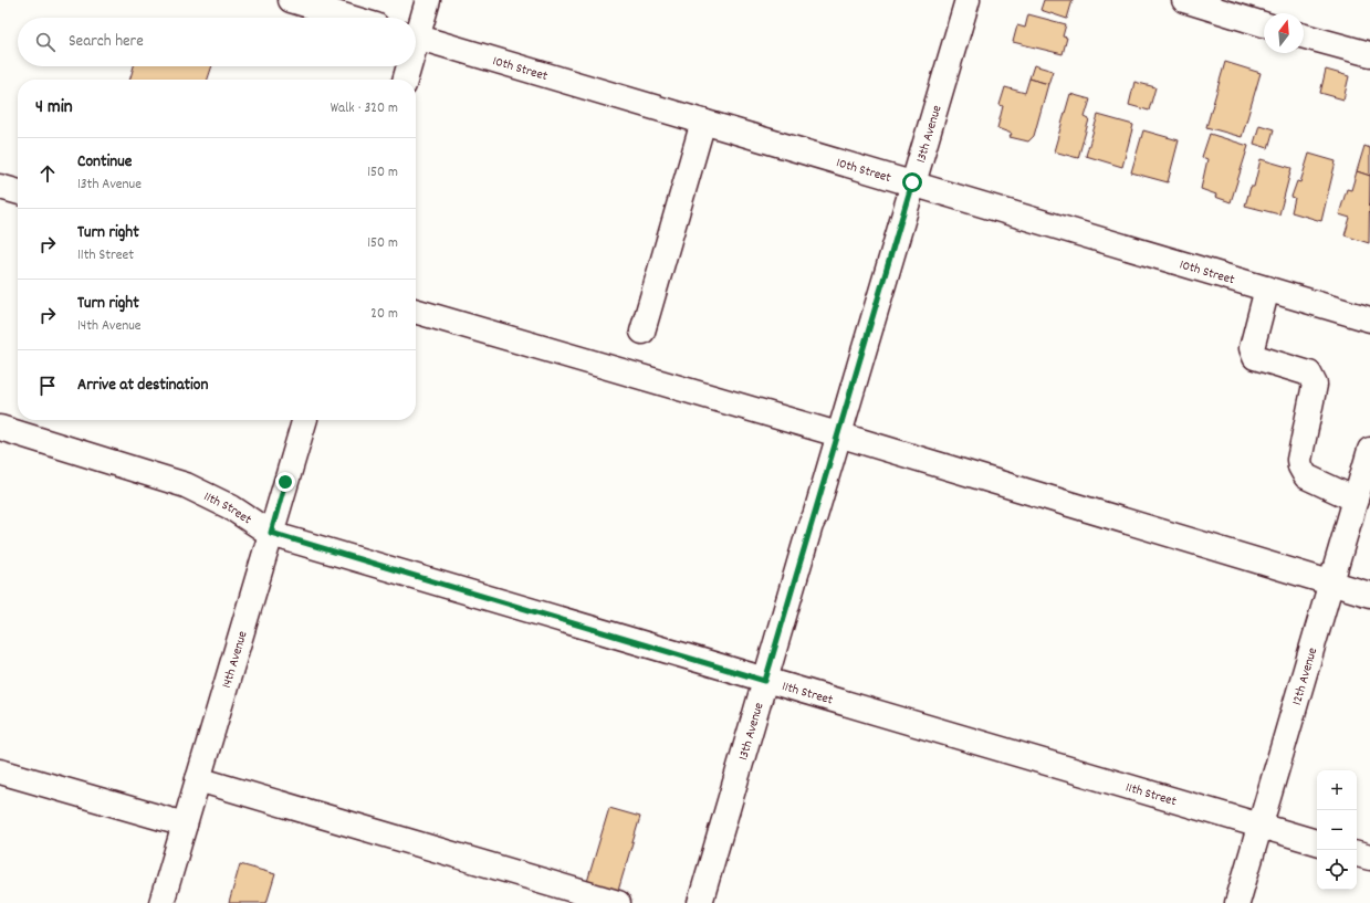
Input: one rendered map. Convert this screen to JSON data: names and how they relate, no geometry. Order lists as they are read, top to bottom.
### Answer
{
  "streets": {
    "street": [
      "10th Street",
      "13th Avenue",
      "11th Street",
      "14th Avenue",
      "12th Avenue"
    ]
  },
  "crossings": [
    ["10th Street", "13th Avenue"],
    ["13th Avenue", "11th Street"],
    ["11th Street", "14th Avenue"],
    ["11th Street", "12th Avenue"]
  ],
  "north": "top",
  "page": {
    "search": "Search here",
    "heading": ["4 min", "Walk · 320 m"],
    "list": [
      ["Continue", "13th Avenue", "150 m"],
      ["Turn right", "11th Street", "150 m"],
      ["Turn right", "14th Avenue", "20 m"],
      "Arrive at destination"
    ],
    "map_buttons": ["+", "−"]
  }
}
